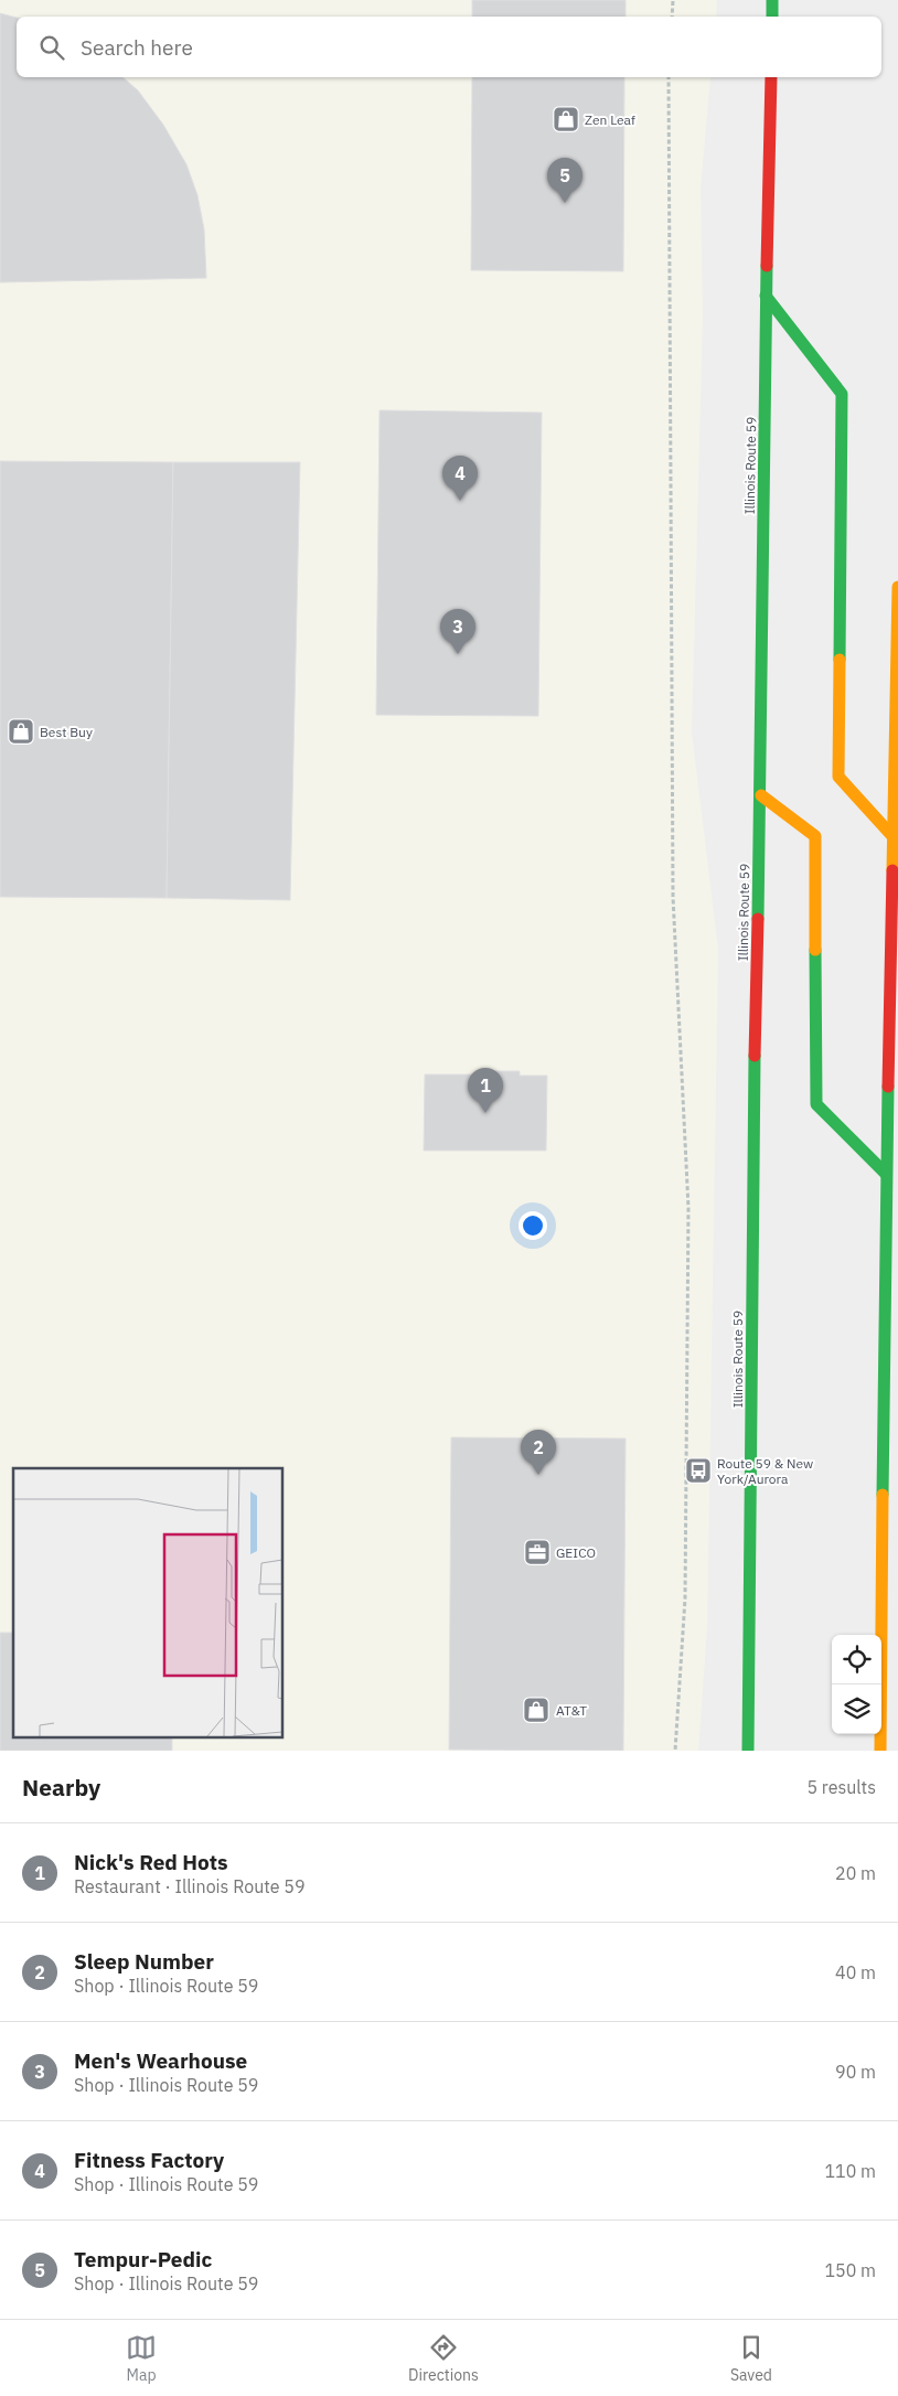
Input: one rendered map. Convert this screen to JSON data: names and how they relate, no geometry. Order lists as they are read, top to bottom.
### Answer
{
  "streets": {
    "main road": ["Illinois Route 59"]
  },
  "places": {
    "shop": ["Zen Leaf", "Best Buy", "AT&T"],
    "bus stop": ["Route 59 & New York/Aurora"],
    "office": ["GEICO"]
  },
  "page": {
    "search": "Search here",
    "pins": [
      "5",
      "4",
      "3",
      "1",
      "2"
    ],
    "heading": ["Nearby", "5 results"],
    "list": [
      {
        "mark": "1",
        "name": "Nick's Red Hots",
        "note": "Restaurant · Illinois Route 59",
        "value": "20 m"
      },
      {
        "mark": "2",
        "name": "Sleep Number",
        "note": "Shop · Illinois Route 59",
        "value": "40 m"
      },
      {
        "mark": "3",
        "name": "Men's Wearhouse",
        "note": "Shop · Illinois Route 59",
        "value": "90 m"
      },
      {
        "mark": "4",
        "name": "Fitness Factory",
        "note": "Shop · Illinois Route 59",
        "value": "110 m"
      },
      {
        "mark": "5",
        "name": "Tempur-Pedic",
        "note": "Shop · Illinois Route 59",
        "value": "150 m"
      }
    ],
    "nav": ["Map", "Directions", "Saved"]
  }
}
